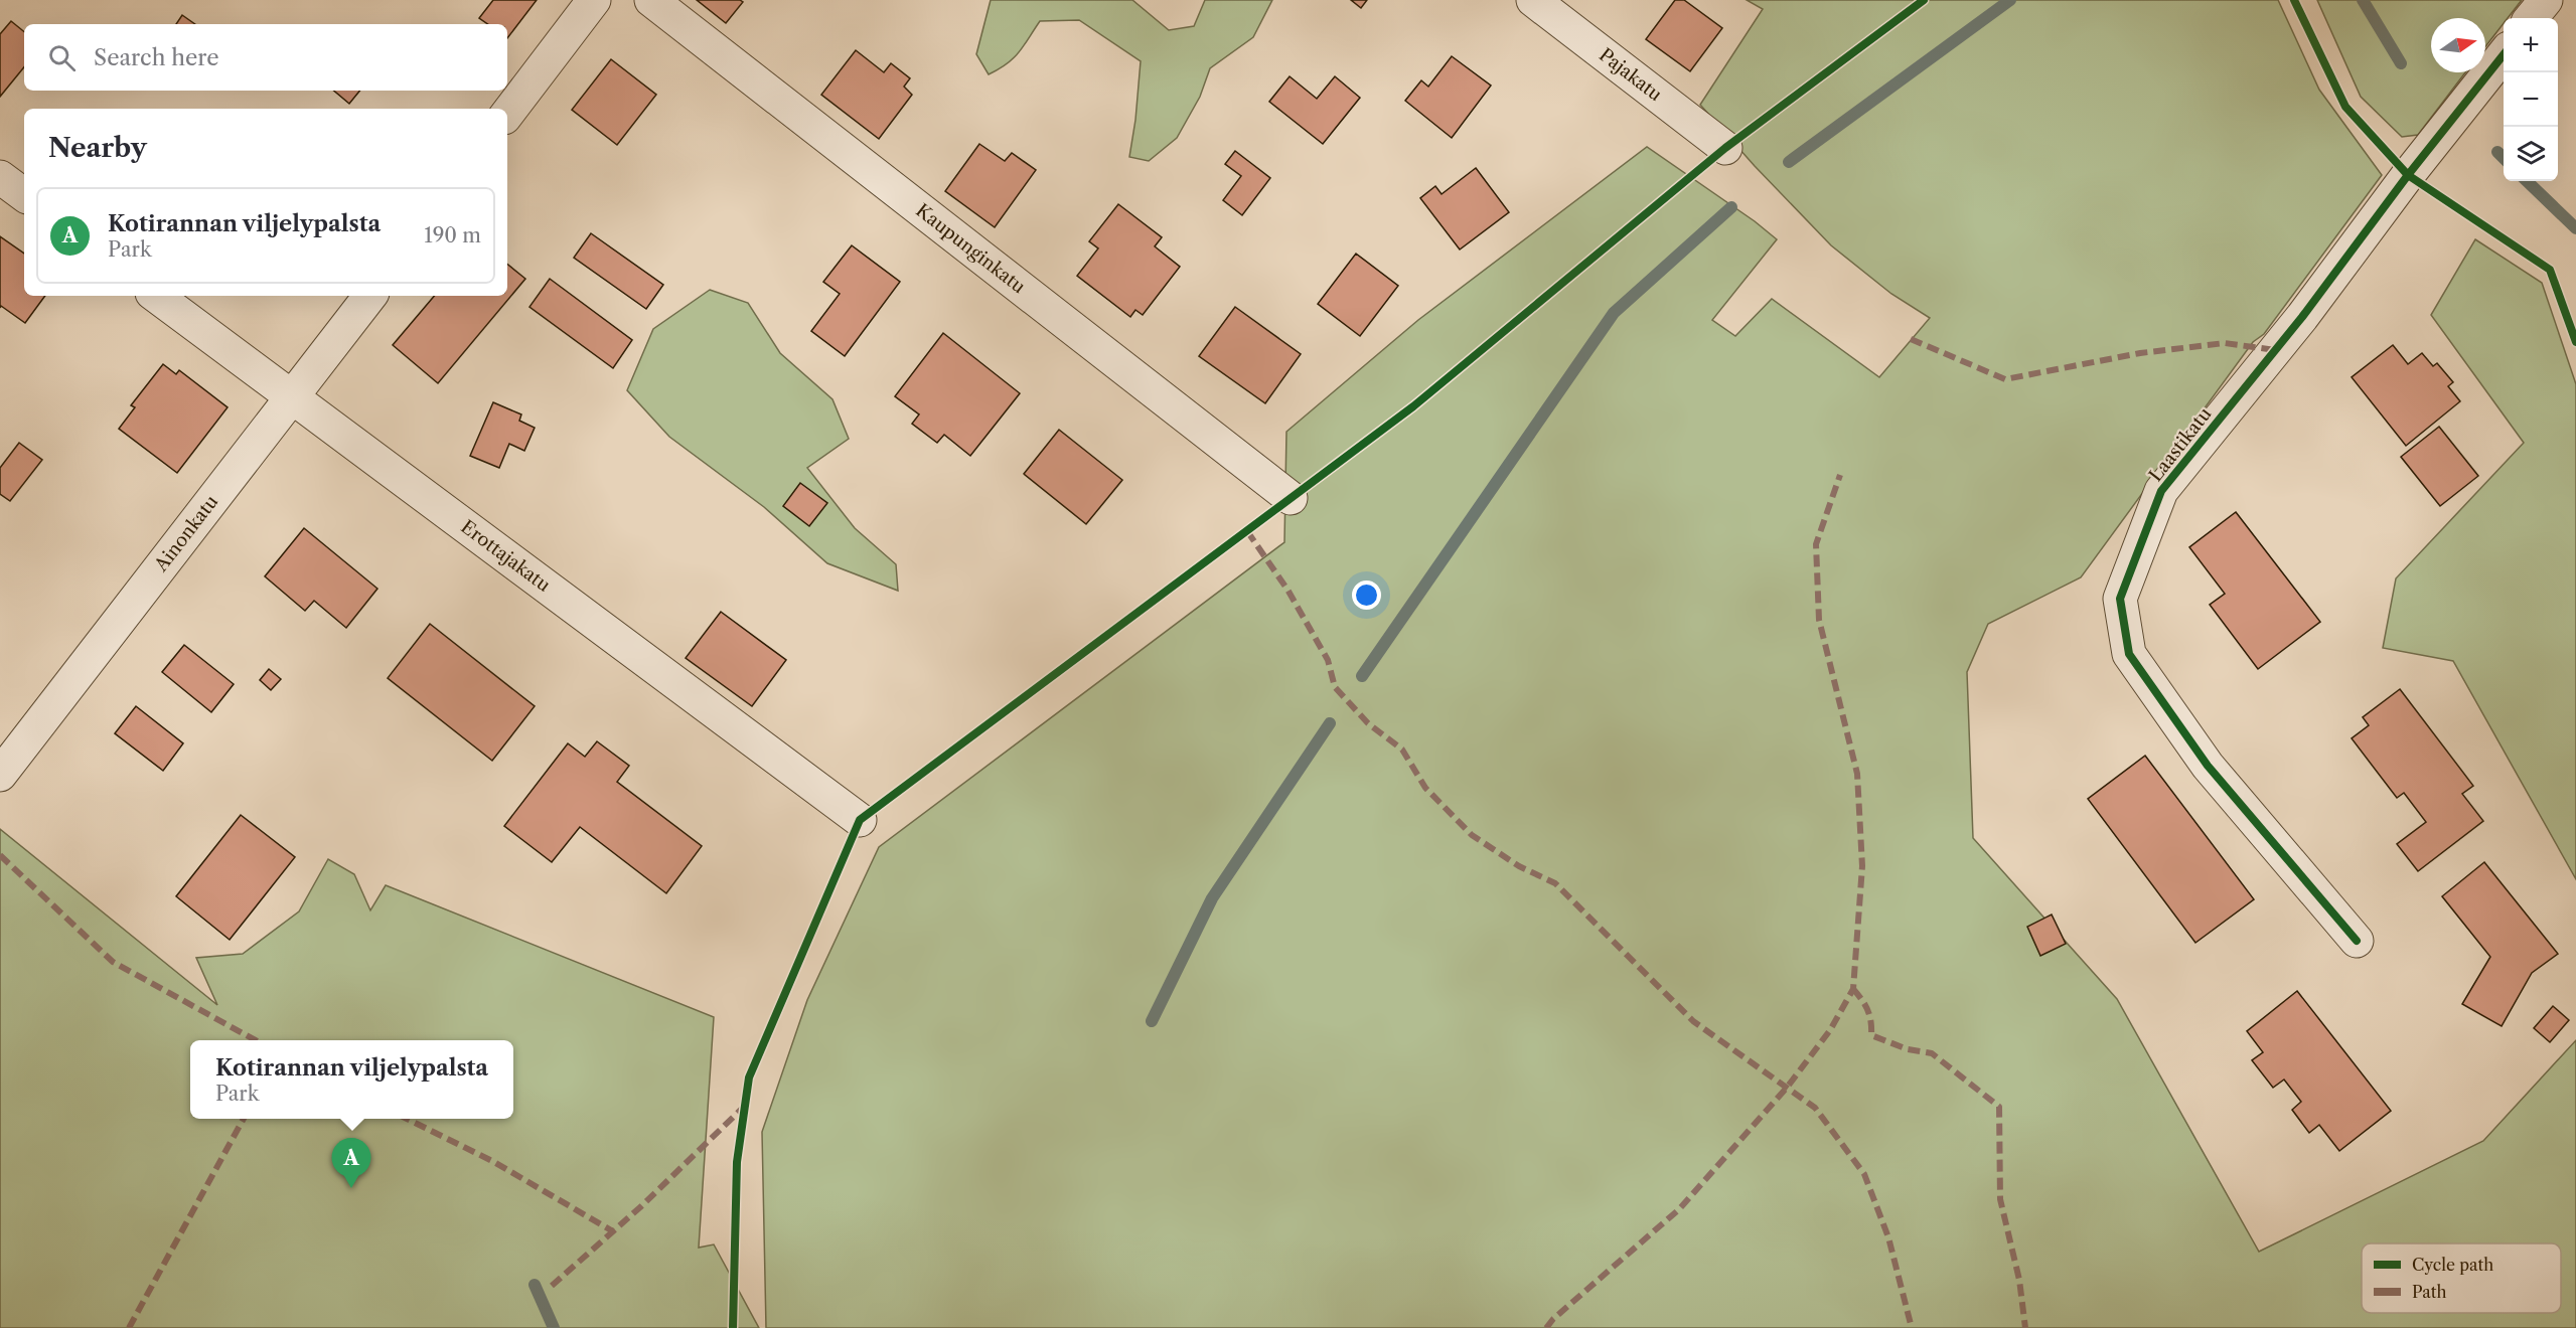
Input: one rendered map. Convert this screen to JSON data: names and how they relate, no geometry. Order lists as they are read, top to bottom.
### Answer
{
  "streets": {
    "street": [
      "Pajakatu",
      "Kaupunginkatu",
      "Laastikatu",
      "Ainonkatu",
      "Erottajakatu"
    ]
  },
  "crossings": [
    ["Ainonkatu", "Erottajakatu"]
  ],
  "legend": ["Cycle path", "Path"],
  "north": "right",
  "page": {
    "map_buttons": ["+", "−"],
    "search": "Search here",
    "heading": "Nearby",
    "list": [
      {
        "mark": "A",
        "name": "Kotirannan viljelypalsta",
        "note": "Park",
        "value": "190 m"
      }
    ],
    "popup": ["Kotirannan viljelypalsta", "Park"],
    "pins": "A"
  }
}
